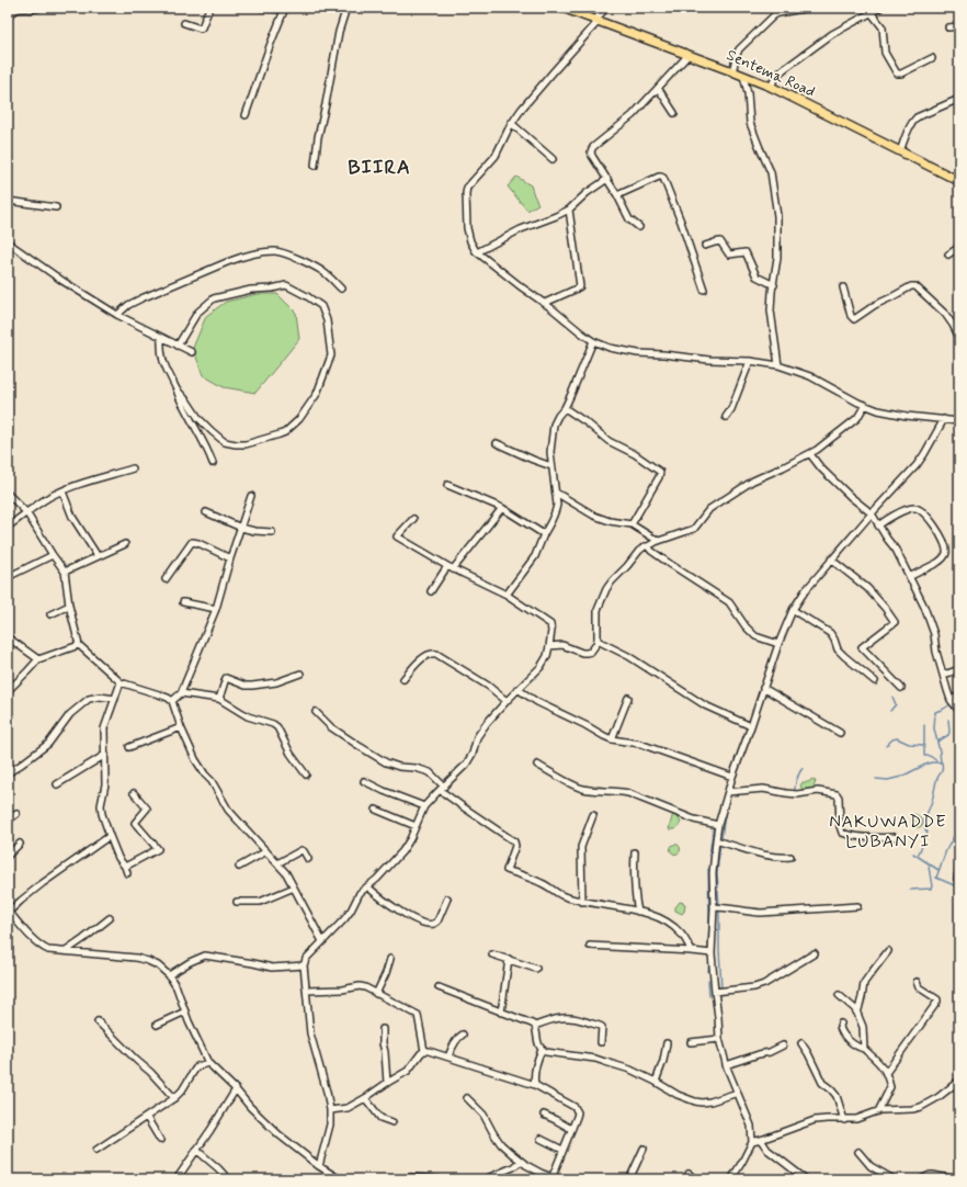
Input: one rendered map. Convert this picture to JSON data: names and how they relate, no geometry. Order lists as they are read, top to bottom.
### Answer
{
  "streets": {
    "main road": ["Sentema Road"]
  },
  "districts": ["BIIRA", "NAKUWADDE LUBANYI"]
}
